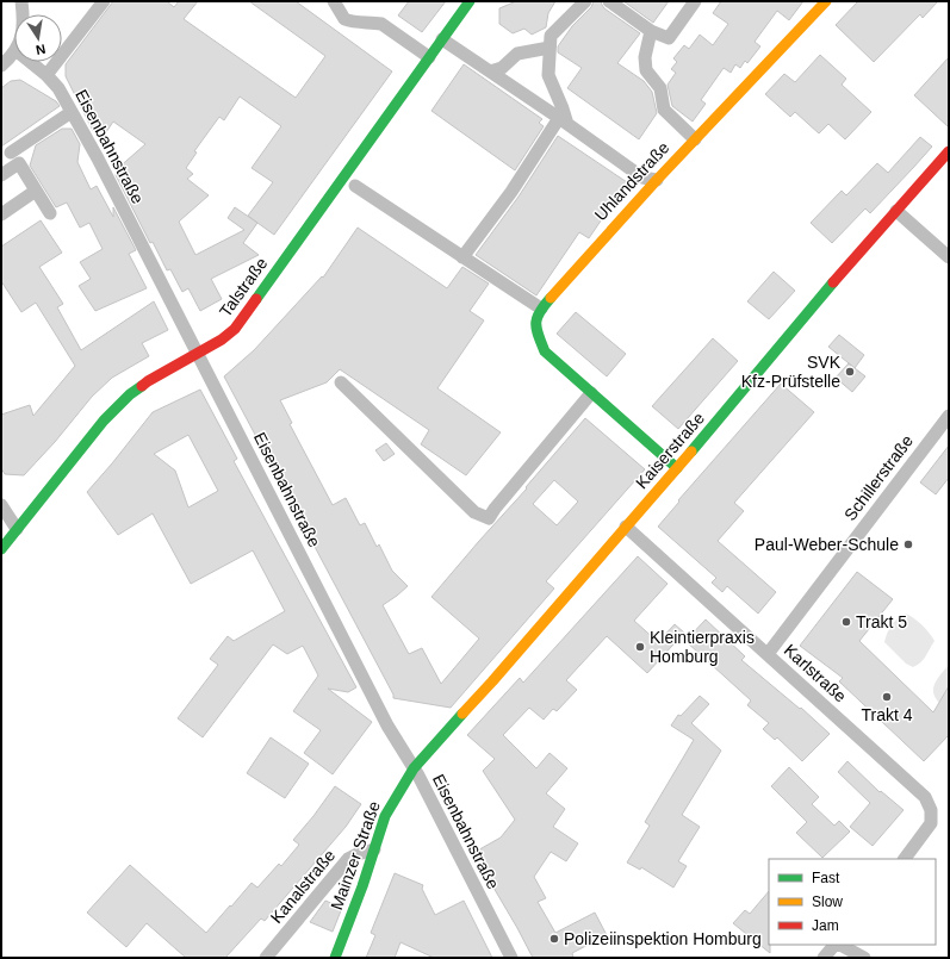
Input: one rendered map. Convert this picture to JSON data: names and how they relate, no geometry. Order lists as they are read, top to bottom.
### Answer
{
  "streets": {
    "street": [
      "Eisenbahnstraße",
      "Uhlandstraße",
      "Talstraße",
      "Kaiserstraße",
      "Schillerstraße",
      "Karlstraße",
      "Mainzer Straße",
      "Kanalstraße"
    ]
  },
  "crossings": [
    ["Eisenbahnstraße", "Talstraße"],
    ["Eisenbahnstraße", "Kaiserstraße"],
    ["Eisenbahnstraße", "Mainzer Straße"],
    ["Kaiserstraße", "Karlstraße"],
    ["Kaiserstraße", "Mainzer Straße"],
    ["Schillerstraße", "Karlstraße"],
    ["Mainzer Straße", "Kanalstraße"]
  ],
  "places": [
    "SVK Kfz-Prüfstelle",
    "Paul-Weber-Schule",
    "Trakt 5",
    "Kleintierpraxis Homburg",
    "Trakt 4",
    "Polizeiinspektion Homburg"
  ],
  "legend": ["Fast", "Slow", "Jam"],
  "north": "bottom"
}
